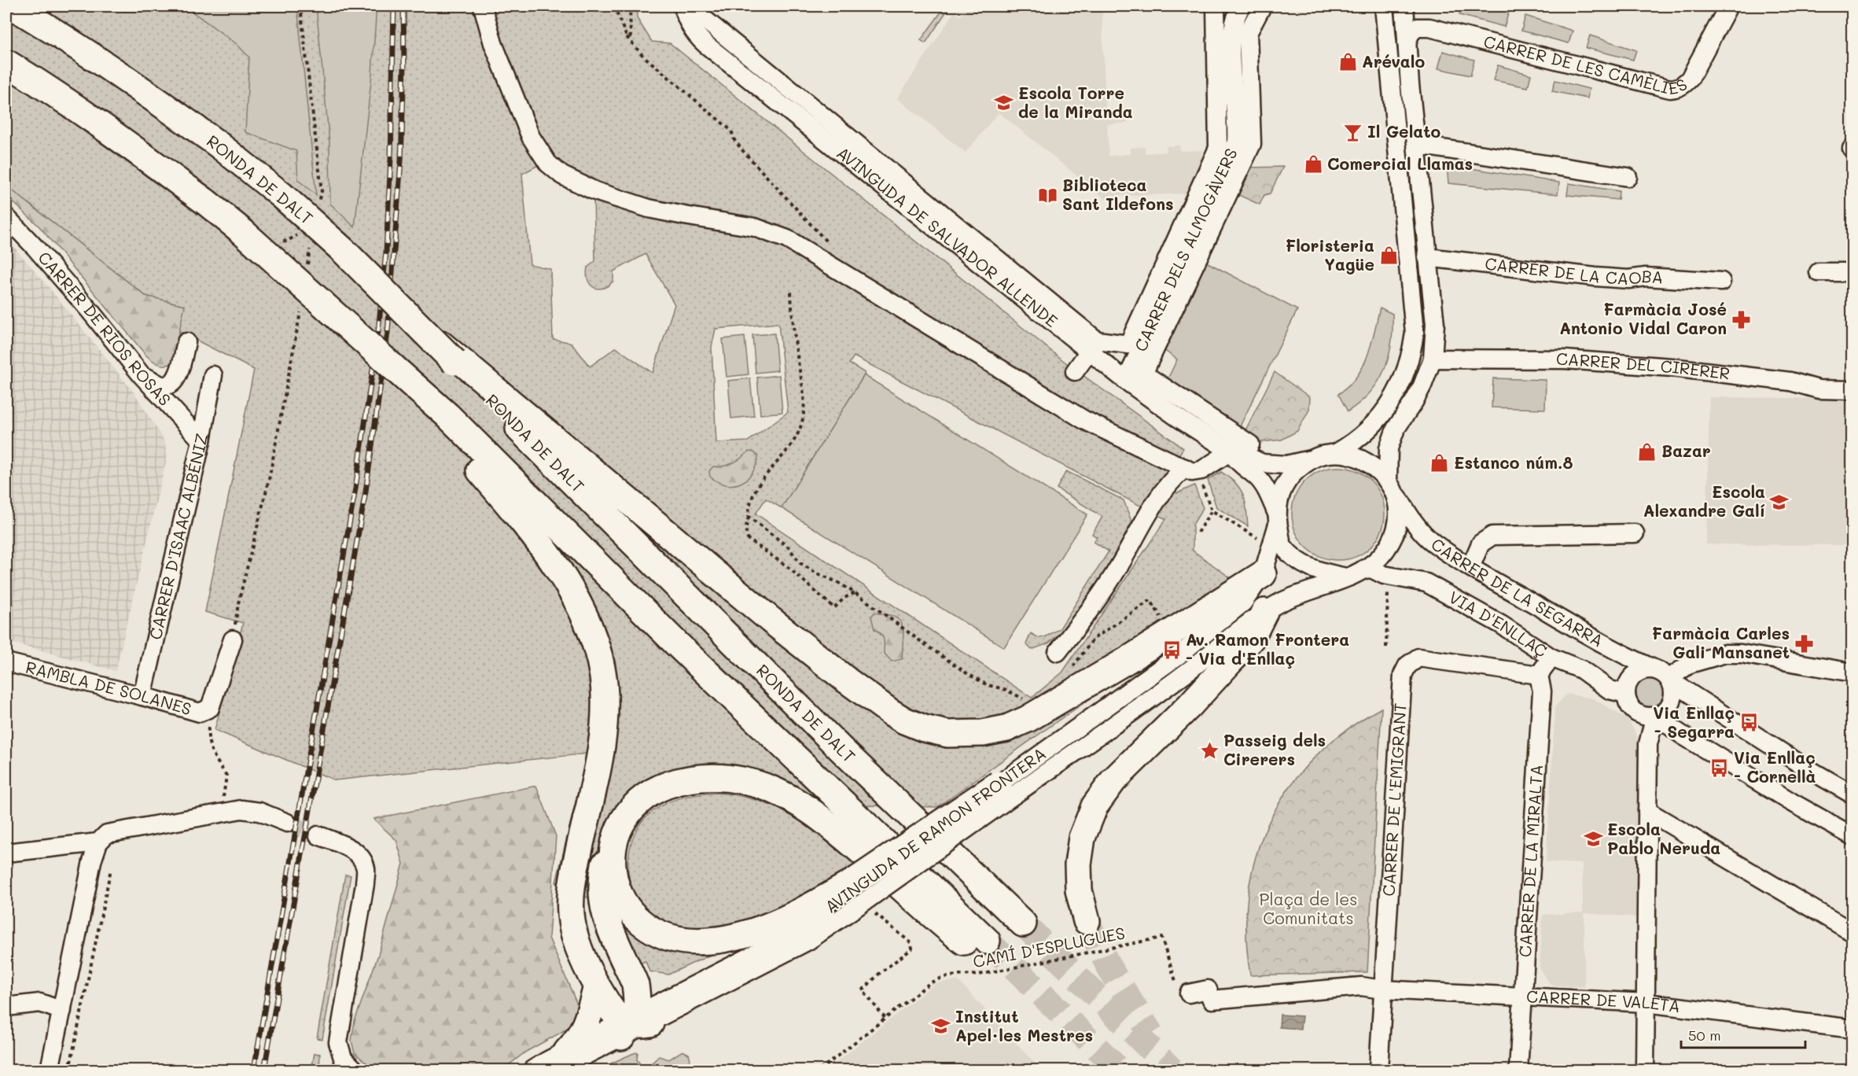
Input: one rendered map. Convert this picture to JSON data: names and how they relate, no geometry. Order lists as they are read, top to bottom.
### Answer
{
  "streets": {
    "highway": ["RONDA DE DALT"],
    "street": [
      "CARRER DE LES CAMÈLIES",
      "AVINGUDA DE SALVADOR ALLENDE",
      "CARRER DELS ALMOGÀVERS",
      "CARRER DE LA CAOBA",
      "CARRER DE RIOS ROSAS",
      "CARRER DEL CIRERER",
      "CARRER D'ISAAC ALBÉNIZ",
      "CARRER DE LA SEGARRA",
      "VIA D'ENLLAÇ",
      "RAMBLA DE SOLANES",
      "CARRER DE L'EMIGRANT",
      "AVINGUDA DE RAMON FRONTERA",
      "CARRER DE LA MIRALTA",
      "CARRER DE VALETA"
    ],
    "path": ["CAMÍ D'ESPLUGUES"]
  },
  "crossings": [
    ["AVINGUDA DE SALVADOR ALLENDE", "CARRER DELS ALMOGÀVERS"],
    ["AVINGUDA DE SALVADOR ALLENDE", "CARRER DE LA SEGARRA"],
    ["AVINGUDA DE SALVADOR ALLENDE", "VIA D'ENLLAÇ"],
    ["AVINGUDA DE SALVADOR ALLENDE", "AVINGUDA DE RAMON FRONTERA"],
    ["CARRER DE RIOS ROSAS", "CARRER D'ISAAC ALBÉNIZ"],
    ["CARRER D'ISAAC ALBÉNIZ", "RAMBLA DE SOLANES"],
    ["CARRER DE LA SEGARRA", "VIA D'ENLLAÇ"],
    ["CARRER DE LA SEGARRA", "AVINGUDA DE RAMON FRONTERA"],
    ["VIA D'ENLLAÇ", "AVINGUDA DE RAMON FRONTERA"],
    ["CARRER DE L'EMIGRANT", "CARRER DE LA MIRALTA"],
    ["CARRER DE L'EMIGRANT", "CARRER DE VALETA"],
    ["CARRER DE LA MIRALTA", "CARRER DE VALETA"],
    ["CAMÍ D'ESPLUGUES", "CARRER DE VALETA"]
  ],
  "parks": ["Plaça de les Comunitats"],
  "places": {
    "shop": [
      "Arévalo",
      "Comercial Llamas",
      "Floristeria Yagüe",
      "Bazar",
      "Estanco núm.8"
    ],
    "school or university": [
      "Escola Torre de la Miranda",
      "Escola Alexandre Galí",
      "Escola Pablo Neruda",
      "Institut Apel·les Mestres"
    ],
    "bar": ["Il Gelato"],
    "library": ["Biblioteca Sant Ildefons"],
    "pharmacy": ["Farmàcia José Antonio Vidal Caron", "Farmàcia Carles Gali Mansanet"],
    "bus stop": ["Av. Ramon Frontera - Via d'Enllaç", "Via Enllaç - Segarra", "Via Enllaç - Cornellà"],
    "place": ["Passeig dels Cirerers"]
  },
  "scale_bar": "50 m"
}
